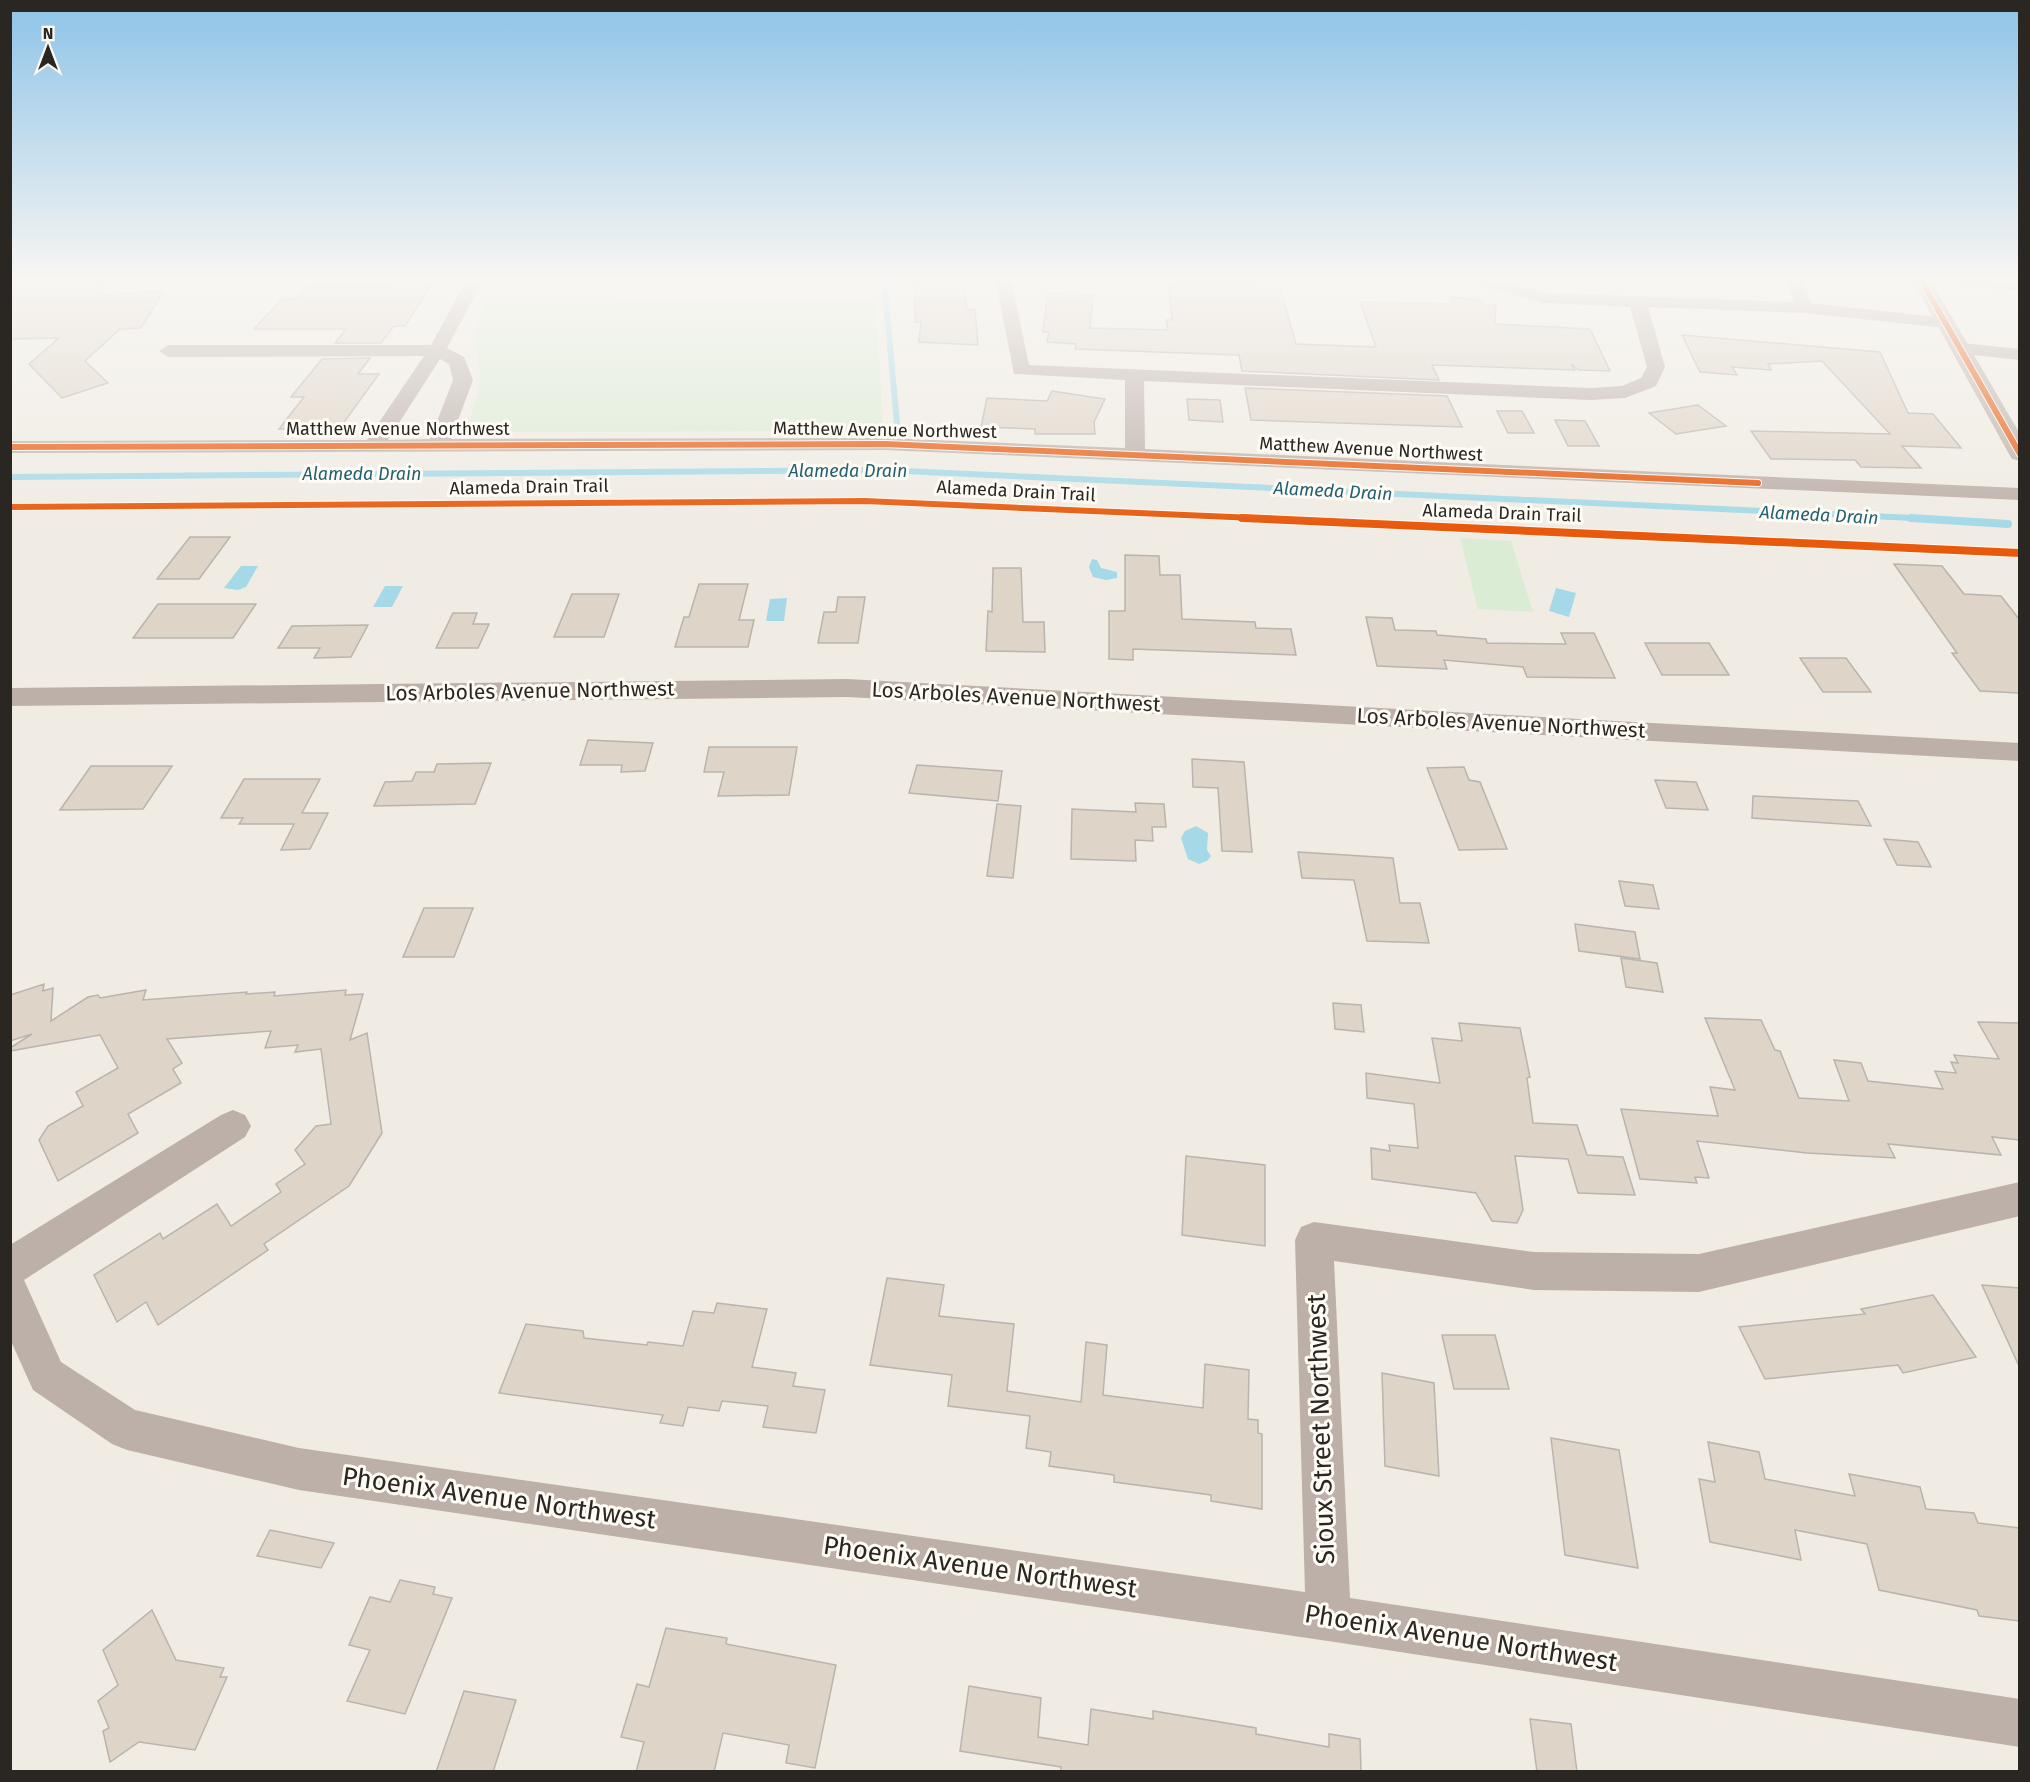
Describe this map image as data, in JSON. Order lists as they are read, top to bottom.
{
  "streets": {
    "street": [
      "Matthew Avenue Northwest",
      "Los Arboles Avenue Northwest",
      "Sioux Street Northwest",
      "Phoenix Avenue Northwest"
    ],
    "cycle path": ["Alameda Drain Trail"]
  },
  "crossings": [
    ["Sioux Street Northwest", "Phoenix Avenue Northwest"]
  ],
  "water": ["Alameda Drain"],
  "north": "top"
}
